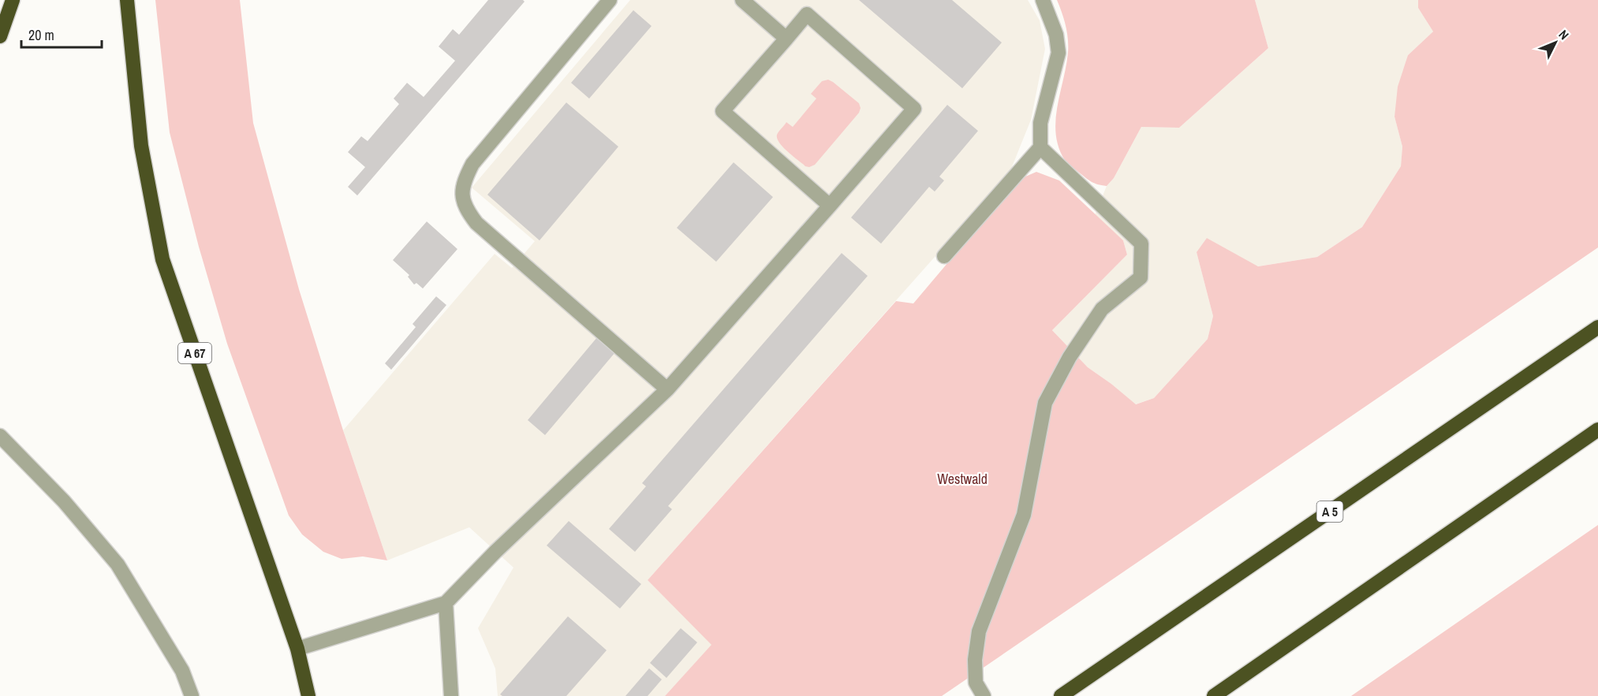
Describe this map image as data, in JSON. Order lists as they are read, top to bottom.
{
  "streets": {
    "highway": ["A 67", "A 5"]
  },
  "parks": ["Westwald"],
  "scale_bar": "20 m",
  "north": "top right"
}
